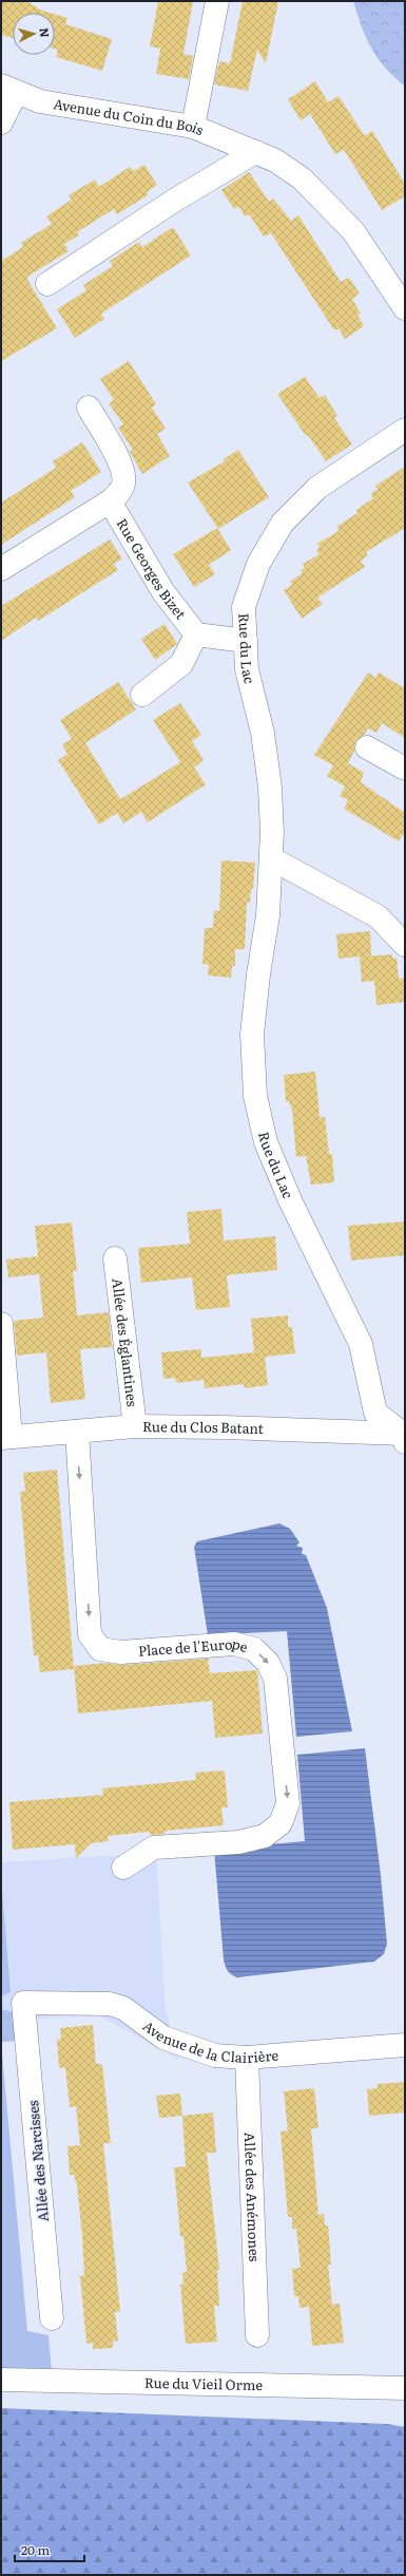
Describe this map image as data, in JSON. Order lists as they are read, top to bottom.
{
  "streets": {
    "street": [
      "Avenue du Coin du Bois",
      "Rue Georges Bizet",
      "Rue du Lac",
      "Allée des Églantines",
      "Rue du Clos Batant",
      "Place de l'Europe",
      "Avenue de la Clairière",
      "Allée des Narcisses",
      "Allée des Anémones",
      "Rue du Vieil Orme"
    ]
  },
  "crossings": [
    ["Rue du Lac", "Rue du Clos Batant"],
    ["Allée des Églantines", "Rue du Clos Batant"],
    ["Rue du Clos Batant", "Place de l'Europe"],
    ["Avenue de la Clairière", "Allée des Narcisses"],
    ["Avenue de la Clairière", "Allée des Anémones"]
  ],
  "scale_bar": "20 m",
  "north": "right"
}
